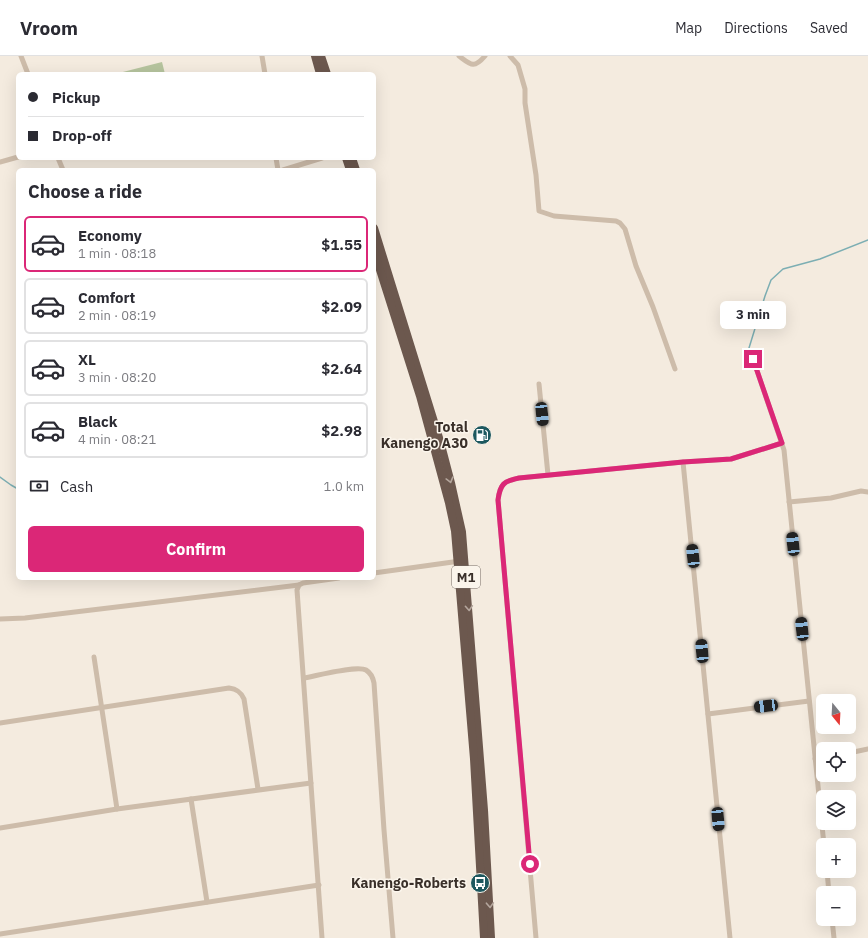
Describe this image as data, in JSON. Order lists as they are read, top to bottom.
{
  "streets": {
    "highway": ["M1"]
  },
  "places": {
    "fuel station": ["Total Kanengo A30"],
    "bus stop": ["Kanengo-Roberts"]
  },
  "north": "bottom",
  "page": {
    "header": "Vroom",
    "nav": ["Map", "Directions", "Saved"],
    "banner": ["Pickup", "Drop-off"],
    "heading": "Choose a ride",
    "list": [
      {
        "name": "Economy",
        "note": "1 min · 08:18",
        "value": "$1.55"
      },
      {
        "name": "Comfort",
        "note": "2 min · 08:19",
        "value": "$2.09"
      },
      {
        "name": "XL",
        "note": "3 min · 08:20",
        "value": "$2.64"
      },
      {
        "name": "Black",
        "note": "4 min · 08:21",
        "value": "$2.98"
      }
    ],
    "bubble": "3 min",
    "pay": ["Cash", "1.0 km"],
    "buttons": "Confirm",
    "map_buttons": ["+", "−"]
  }
}
